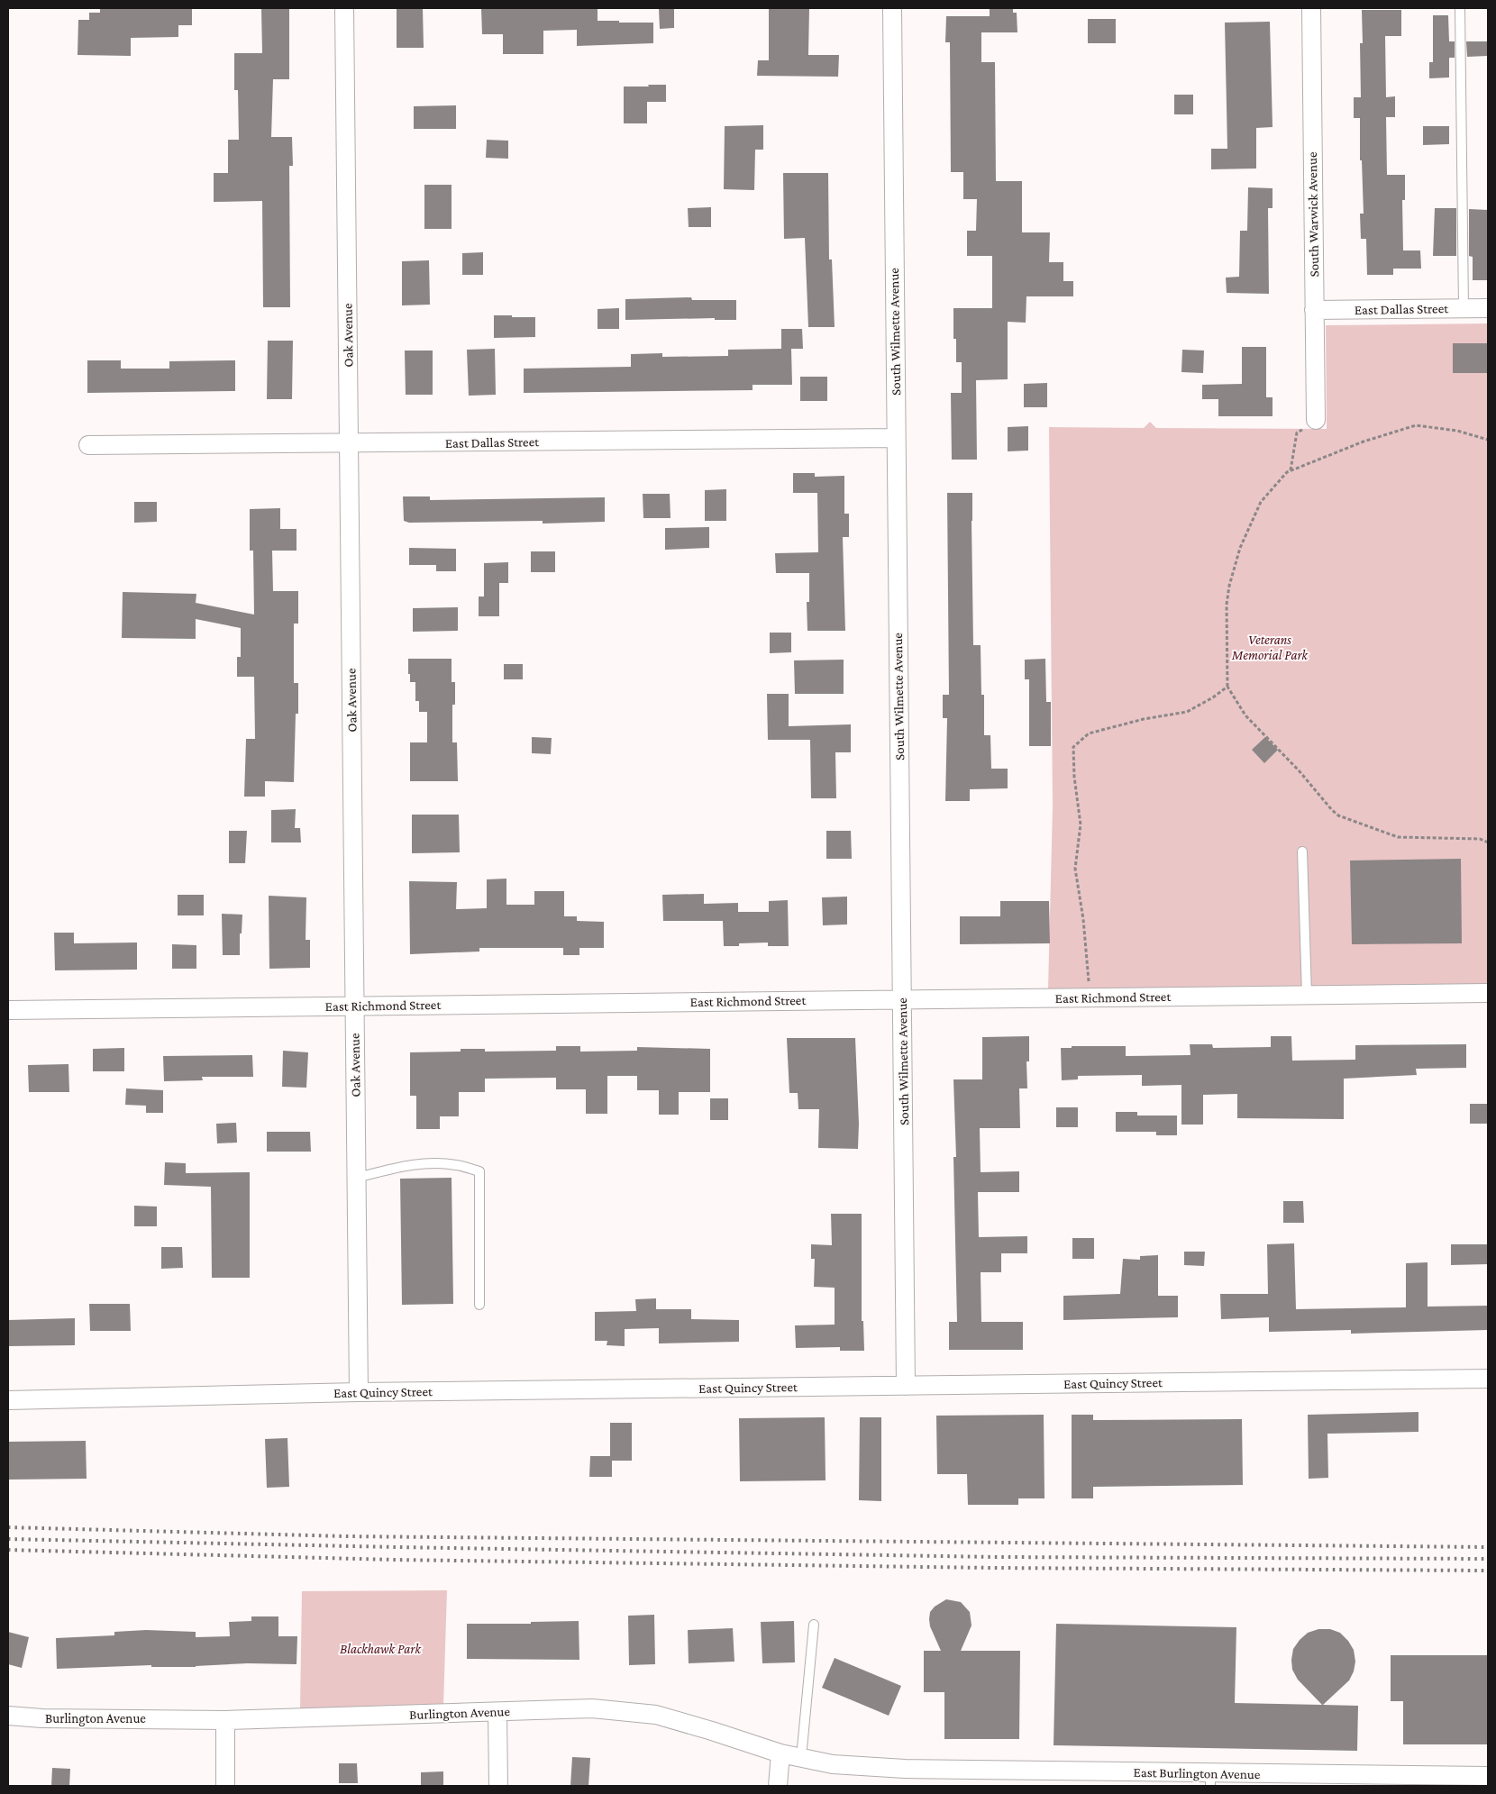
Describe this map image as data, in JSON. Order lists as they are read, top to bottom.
{
  "streets": {
    "street": [
      "South Warwick Avenue",
      "East Dallas Street",
      "South Wilmette Avenue",
      "Oak Avenue",
      "East Richmond Street",
      "East Quincy Street",
      "Burlington Avenue",
      "East Burlington Avenue"
    ]
  },
  "crossings": [
    ["South Warwick Avenue", "East Dallas Street"],
    ["East Dallas Street", "South Wilmette Avenue"],
    ["East Dallas Street", "Oak Avenue"],
    ["South Wilmette Avenue", "East Richmond Street"],
    ["South Wilmette Avenue", "East Quincy Street"],
    ["Oak Avenue", "East Richmond Street"],
    ["Oak Avenue", "East Quincy Street"],
    ["Burlington Avenue", "East Burlington Avenue"]
  ],
  "parks": ["Veterans Memorial Park", "Blackhawk Park"]
}
